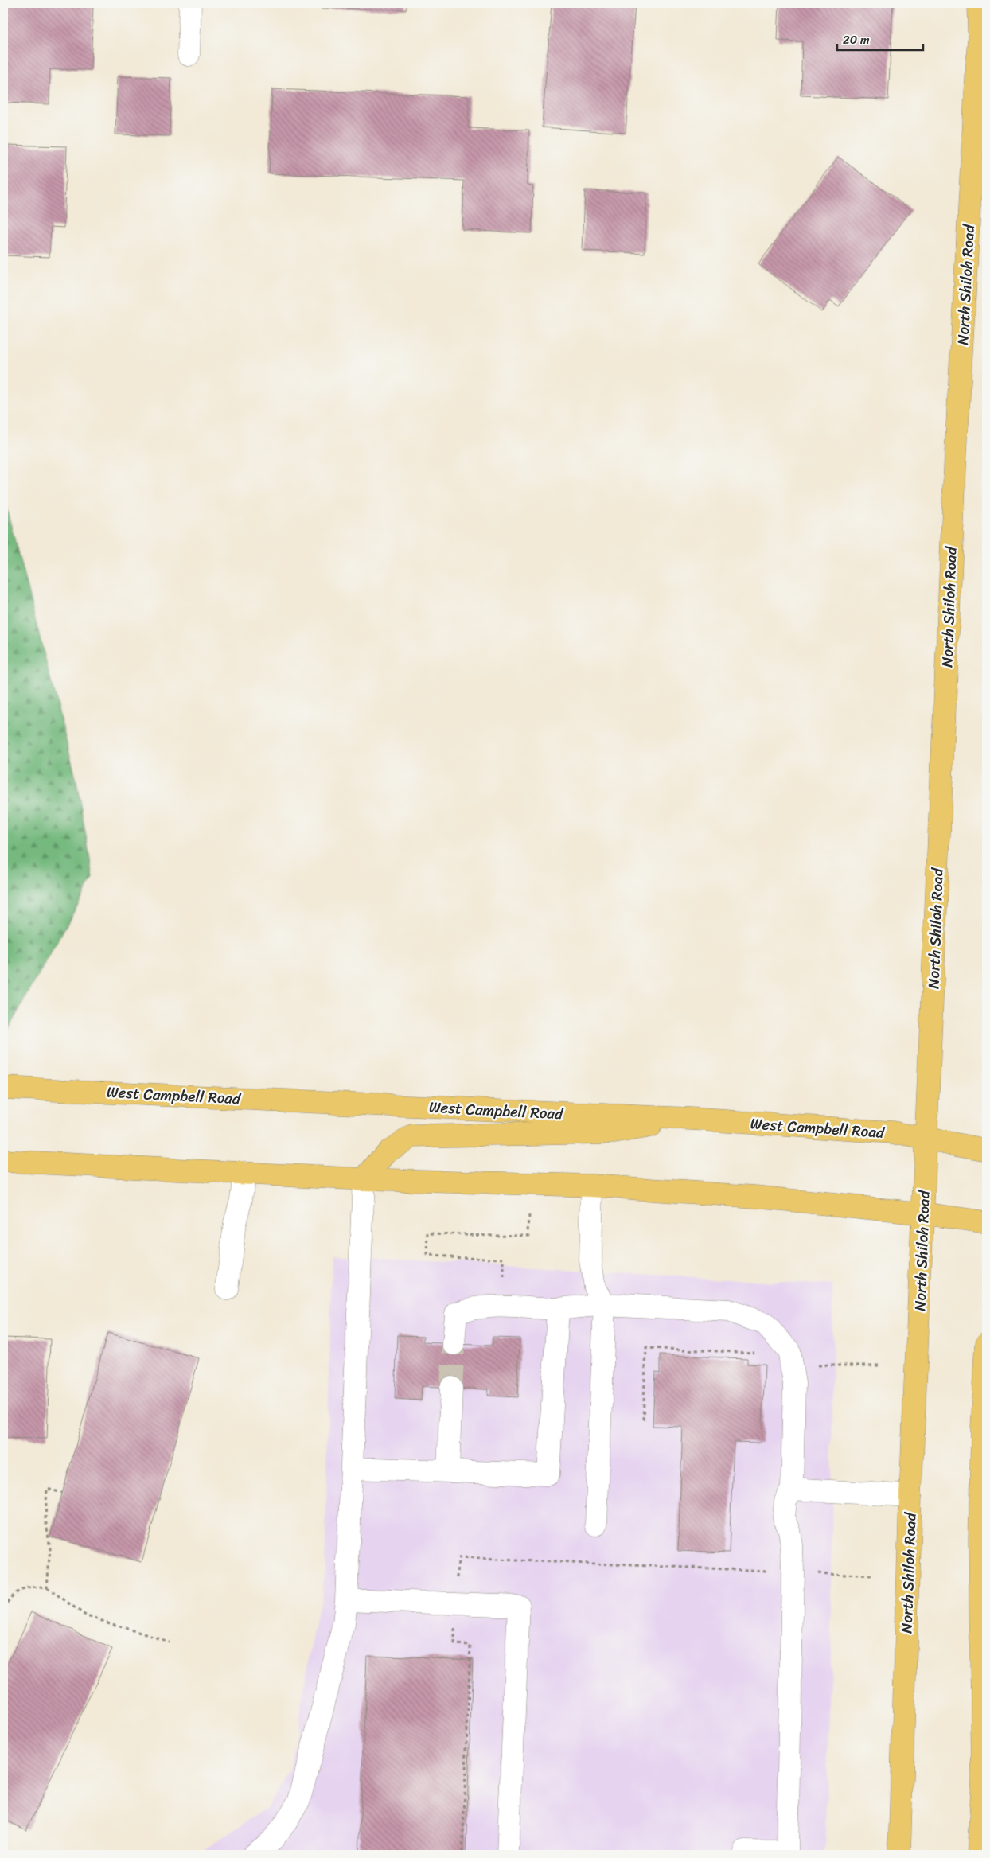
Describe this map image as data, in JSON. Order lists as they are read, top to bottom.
{
  "streets": {
    "main road": ["North Shiloh Road", "West Campbell Road"]
  },
  "crossings": [
    ["North Shiloh Road", "West Campbell Road"]
  ],
  "scale_bar": "20 m"
}
